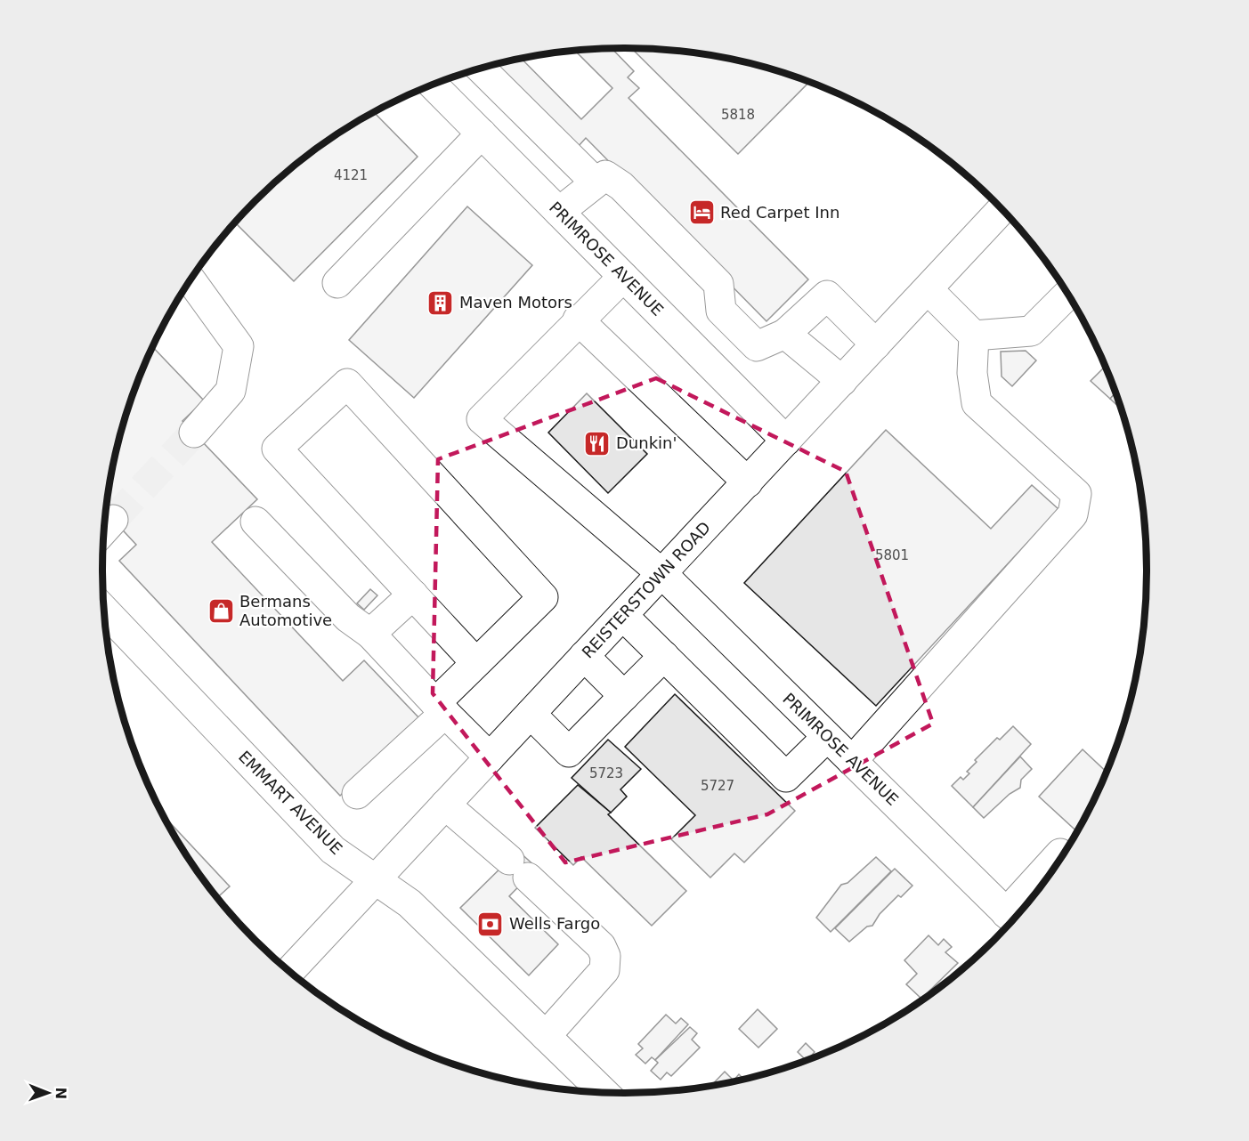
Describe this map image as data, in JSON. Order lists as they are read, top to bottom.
{
  "streets": {
    "street": ["PRIMROSE AVENUE", "REISTERSTOWN ROAD", "EMMART AVENUE"]
  },
  "crossings": [
    ["PRIMROSE AVENUE", "REISTERSTOWN ROAD"],
    ["REISTERSTOWN ROAD", "EMMART AVENUE"]
  ],
  "places": {
    "hotel": ["Red Carpet Inn"],
    "building": ["Maven Motors"],
    "restaurant": ["Dunkin'"],
    "shop": ["Bermans Automotive"],
    "bank": ["Wells Fargo"]
  },
  "house_numbers": [
    "5818",
    "4121",
    "5801",
    "5723",
    "5727"
  ],
  "north": "right"
}
